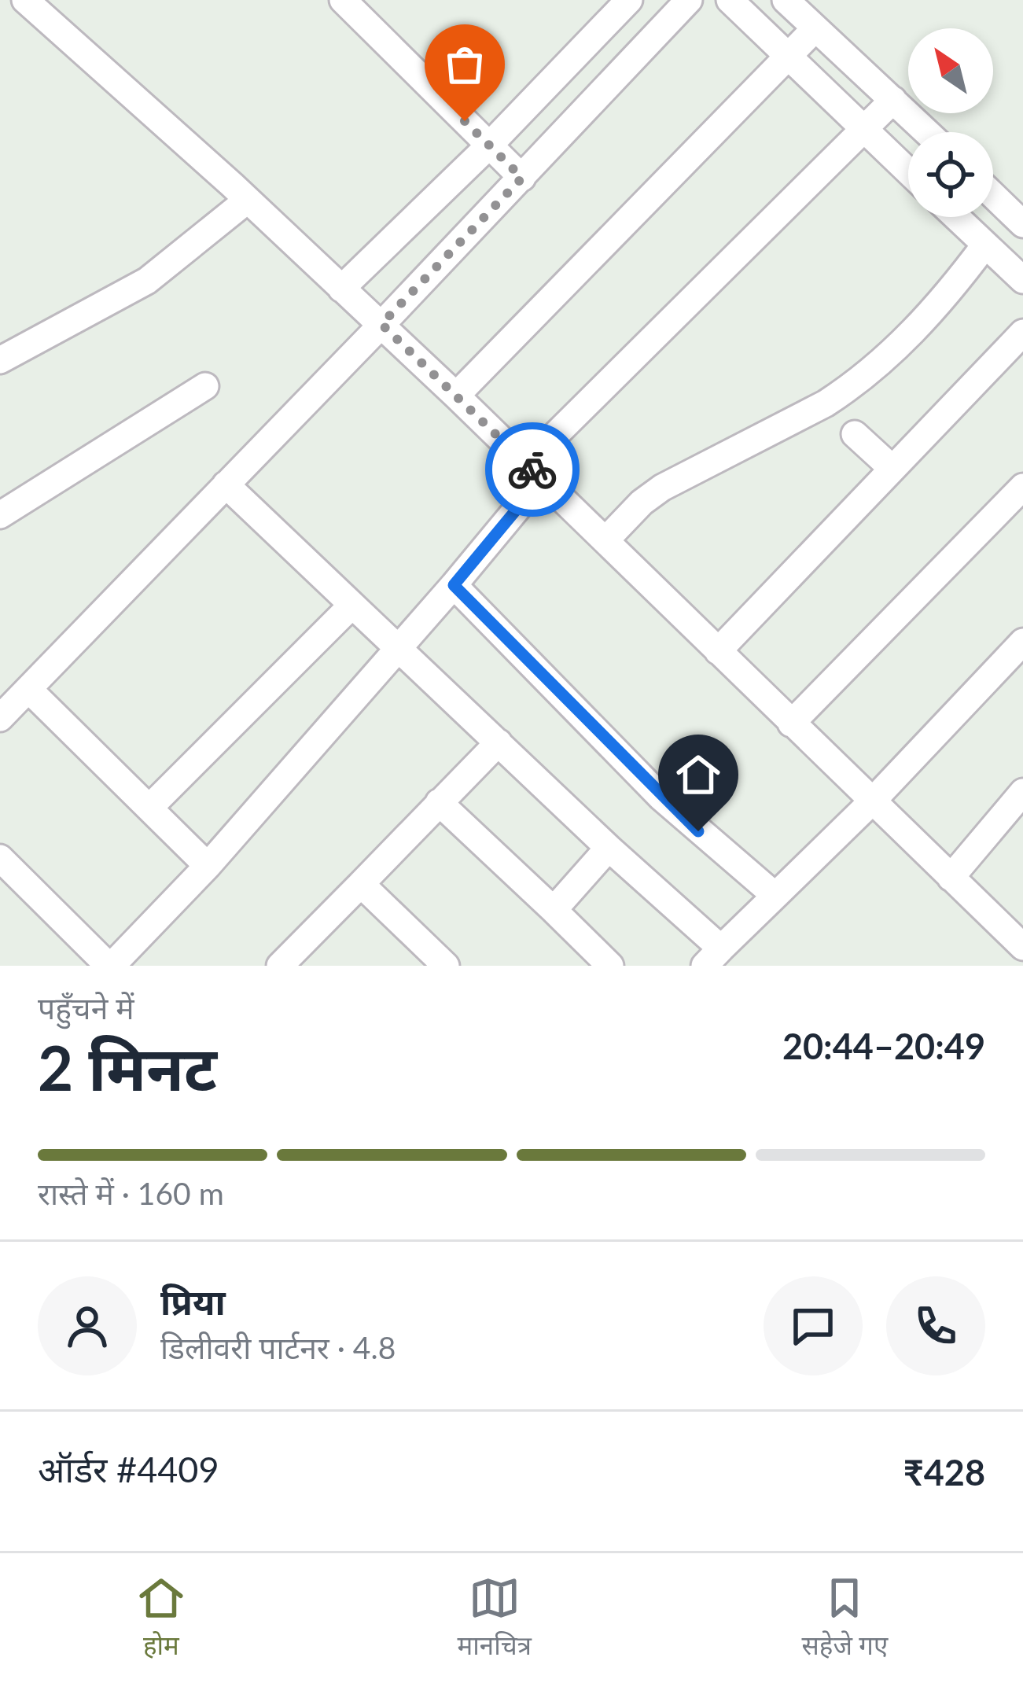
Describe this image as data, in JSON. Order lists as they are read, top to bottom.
{
  "north": "top left",
  "page": {
    "heading": ["2 मिनट", "पहुँचने में", "20:44–20:49"],
    "panel": [
      "प्रिया",
      "डिलीवरी पार्टनर · 4.8",
      "ऑर्डर #4409",
      "₹428"
    ],
    "bar": "रास्ते में · 160 m",
    "tabs": ["होम", "मानचित्र", "सहेजे गए"]
  }
}
